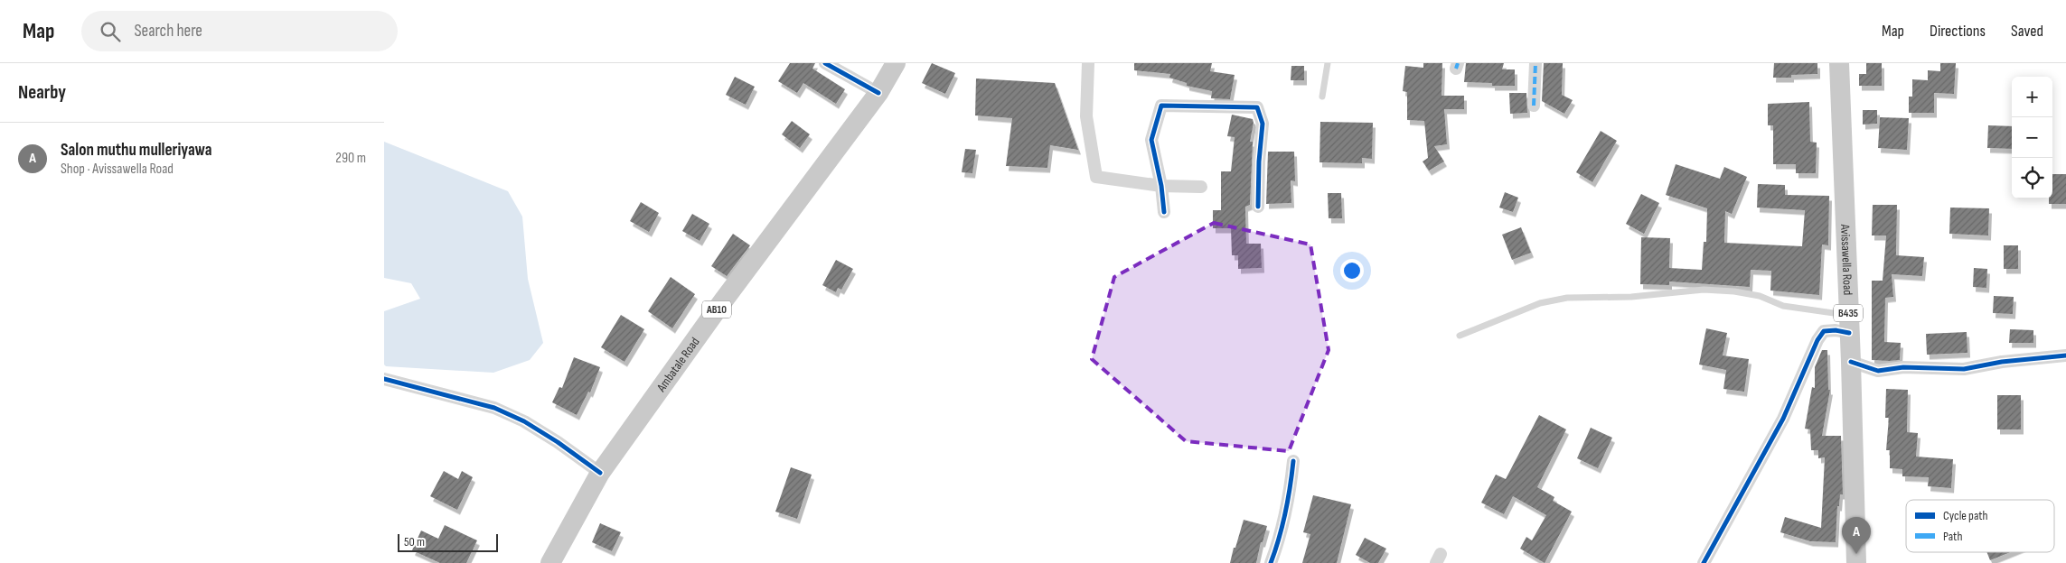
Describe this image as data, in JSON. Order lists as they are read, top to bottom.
{
  "streets": {
    "main road": [
      "Avissawella Road",
      "AB10",
      "B435",
      "Ambatale Road"
    ]
  },
  "legend": ["Cycle path", "Path"],
  "scale_bar": "50 m",
  "page": {
    "header": "Map",
    "search": "Search here",
    "nav": ["Map", "Directions", "Saved"],
    "heading": "Nearby",
    "map_buttons": ["+", "−"],
    "list": [
      {
        "mark": "A",
        "name": "Salon muthu mulleriyawa",
        "note": "Shop · Avissawella Road",
        "value": "290 m"
      }
    ],
    "pins": "A",
    "scale": "50 m"
  }
}
